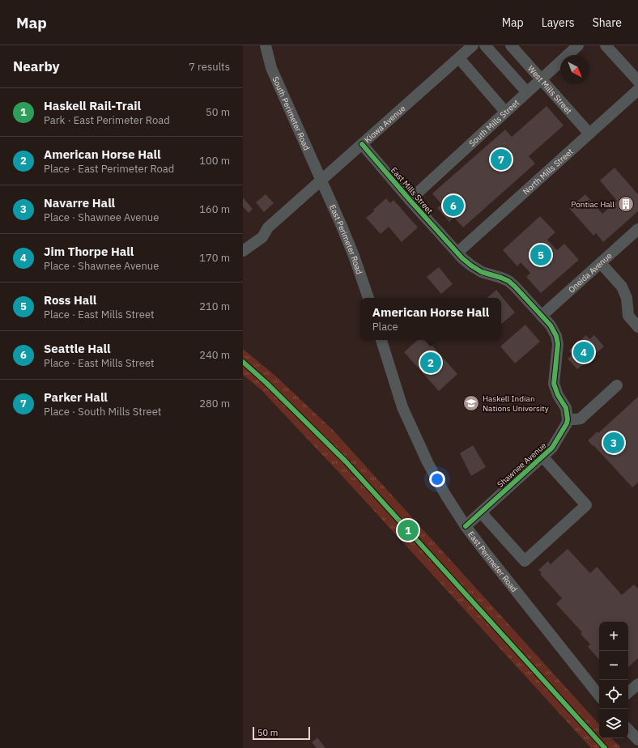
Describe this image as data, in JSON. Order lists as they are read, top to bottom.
{
  "streets": {
    "street": [
      "West Mills Street",
      "South Perimeter Road",
      "South Mills Street",
      "Kiowa Avenue",
      "North Mills Street",
      "East Mills Street",
      "East Perimeter Road",
      "Oneida Avenue",
      "Shawnee Avenue"
    ]
  },
  "crossings": [
    ["West Mills Street", "South Mills Street"],
    ["West Mills Street", "North Mills Street"],
    ["South Perimeter Road", "Kiowa Avenue"],
    ["South Perimeter Road", "East Perimeter Road"],
    ["South Mills Street", "East Mills Street"],
    ["Kiowa Avenue", "East Mills Street"],
    ["Kiowa Avenue", "East Perimeter Road"],
    ["North Mills Street", "East Mills Street"],
    ["East Mills Street", "Oneida Avenue"],
    ["East Perimeter Road", "Shawnee Avenue"]
  ],
  "places": {
    "building": ["Pontiac Hall"],
    "school or university": ["Haskell Indian Nations University"]
  },
  "scale_bar": "50 m",
  "north": "bottom right",
  "page": {
    "header": "Map",
    "nav": ["Map", "Layers", "Share"],
    "heading": ["Nearby", "7 results"],
    "list": [
      {
        "mark": "1",
        "name": "Haskell Rail-Trail",
        "note": "Park · East Perimeter Road",
        "value": "50 m"
      },
      {
        "mark": "2",
        "name": "American Horse Hall",
        "note": "Place · East Perimeter Road",
        "value": "100 m"
      },
      {
        "mark": "3",
        "name": "Navarre Hall",
        "note": "Place · Shawnee Avenue",
        "value": "160 m"
      },
      {
        "mark": "4",
        "name": "Jim Thorpe Hall",
        "note": "Place · Shawnee Avenue",
        "value": "170 m"
      },
      {
        "mark": "5",
        "name": "Ross Hall",
        "note": "Place · East Mills Street",
        "value": "210 m"
      },
      {
        "mark": "6",
        "name": "Seattle Hall",
        "note": "Place · East Mills Street",
        "value": "240 m"
      },
      {
        "mark": "7",
        "name": "Parker Hall",
        "note": "Place · South Mills Street",
        "value": "280 m"
      }
    ],
    "pins": [
      "7",
      "6",
      "5",
      "4",
      "2",
      "3",
      "1"
    ],
    "popup": ["American Horse Hall", "Place"],
    "map_buttons": ["+", "−"],
    "scale": "50 m"
  }
}
